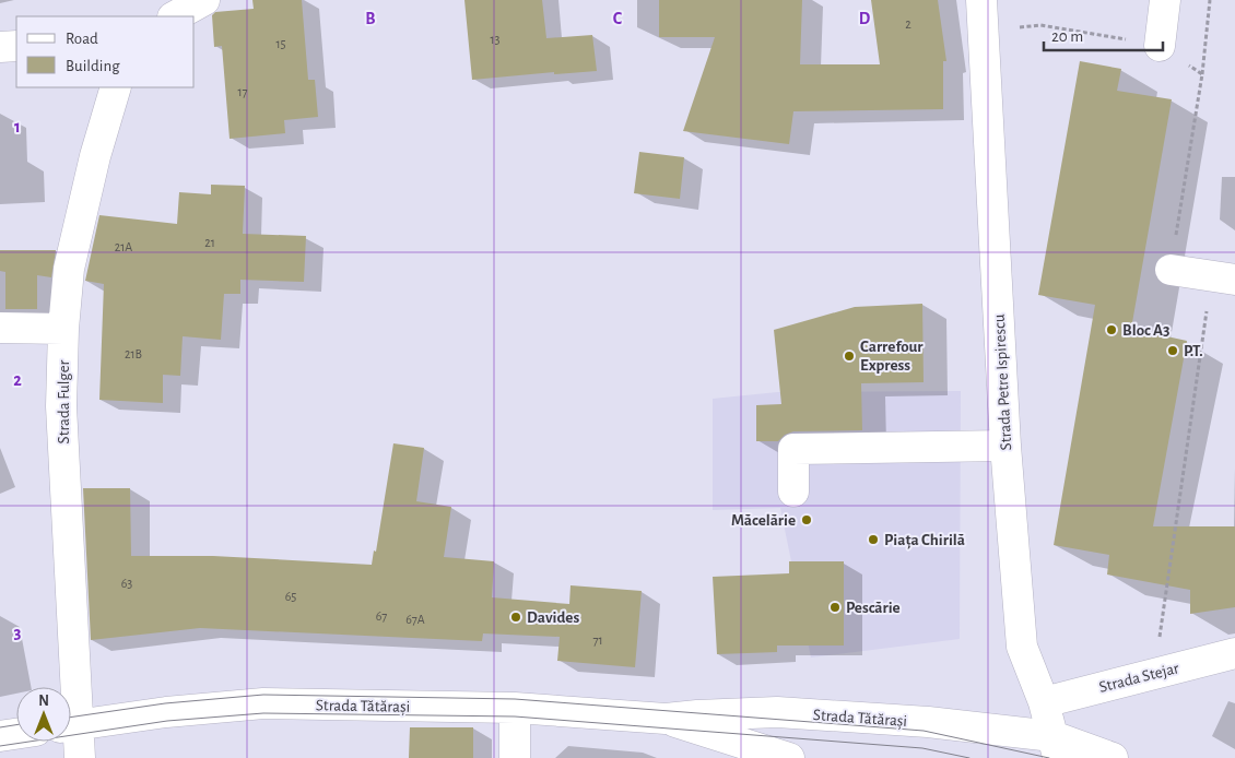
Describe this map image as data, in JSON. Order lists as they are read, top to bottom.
{
  "streets": {
    "street": [
      "Strada Petre Ispirescu",
      "Strada Fulger",
      "Strada Stejar",
      "Strada Tătărași"
    ]
  },
  "crossings": [
    ["Strada Petre Ispirescu", "Strada Stejar"],
    ["Strada Petre Ispirescu", "Strada Tătărași"]
  ],
  "places": [
    "Bloc A3",
    "P.T.",
    "Carrefour Express",
    "Măcelărie",
    "Piața Chirilă",
    "Pescărie",
    "Davides"
  ],
  "house_numbers": [
    "2",
    "13",
    "15",
    "17",
    "21",
    "21A",
    "21B",
    "63",
    "65",
    "67",
    "67A",
    "71"
  ],
  "legend": ["Road", "Building"],
  "scale_bar": "20 m",
  "north": "top",
  "grid": {
    "columns": ["B", "C", "D"],
    "rows": ["1", "2", "3"]
  }
}
